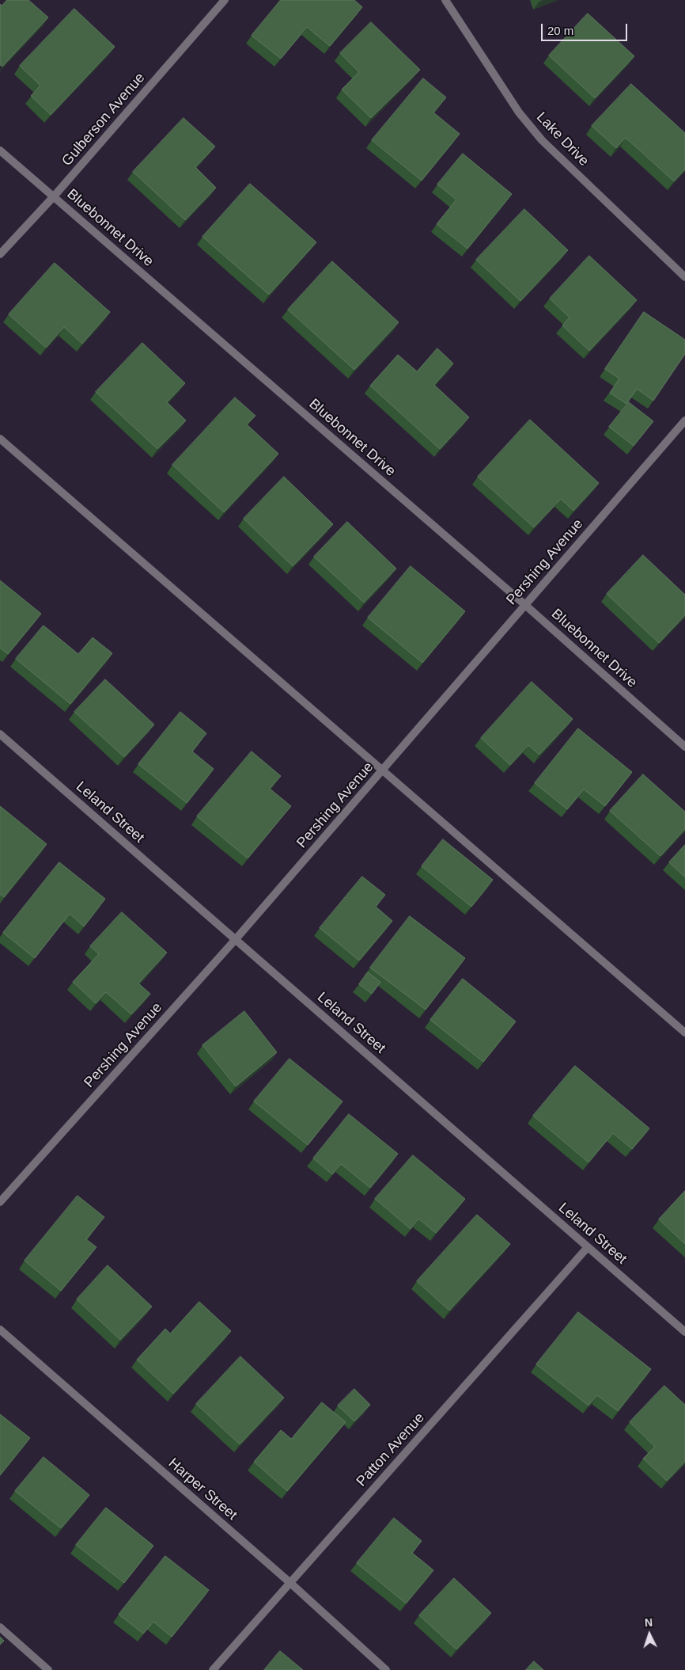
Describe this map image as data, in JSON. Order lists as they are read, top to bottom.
{
  "streets": {
    "street": [
      "Gulberson Avenue",
      "Lake Drive",
      "Bluebonnet Drive",
      "Pershing Avenue",
      "Leland Street",
      "Patton Avenue",
      "Harper Street"
    ]
  },
  "crossings": [
    ["Gulberson Avenue", "Bluebonnet Drive"],
    ["Bluebonnet Drive", "Pershing Avenue"],
    ["Pershing Avenue", "Leland Street"],
    ["Leland Street", "Patton Avenue"],
    ["Patton Avenue", "Harper Street"]
  ],
  "scale_bar": "20 m",
  "north": "top"
}
